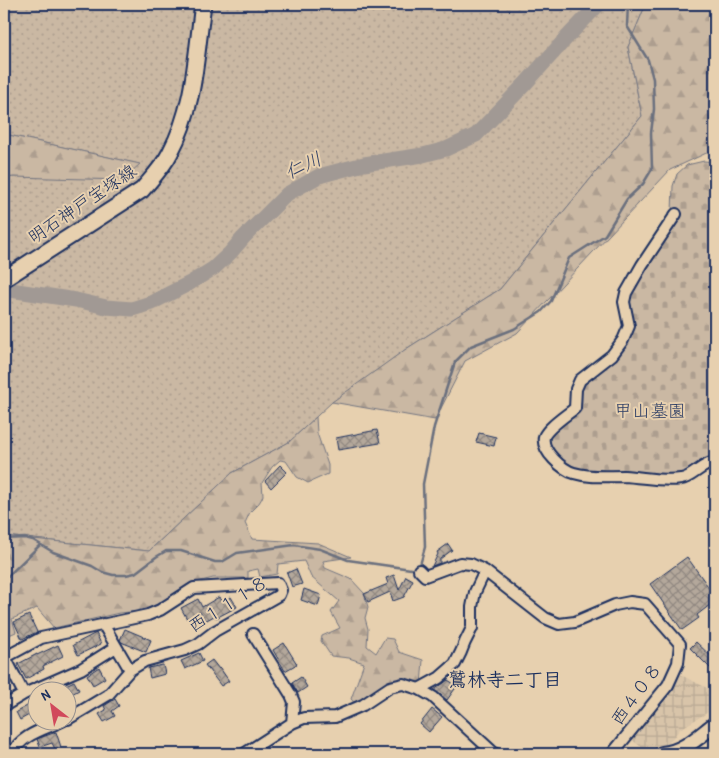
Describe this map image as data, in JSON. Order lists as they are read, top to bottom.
{
  "streets": {
    "main road": ["明石神戸宝塚線"],
    "street": ["西１１１８", "西４０８"]
  },
  "districts": ["鷲林寺二丁目"],
  "water": ["仁川"],
  "parks": ["甲山墓園"],
  "north": "top left"
}
